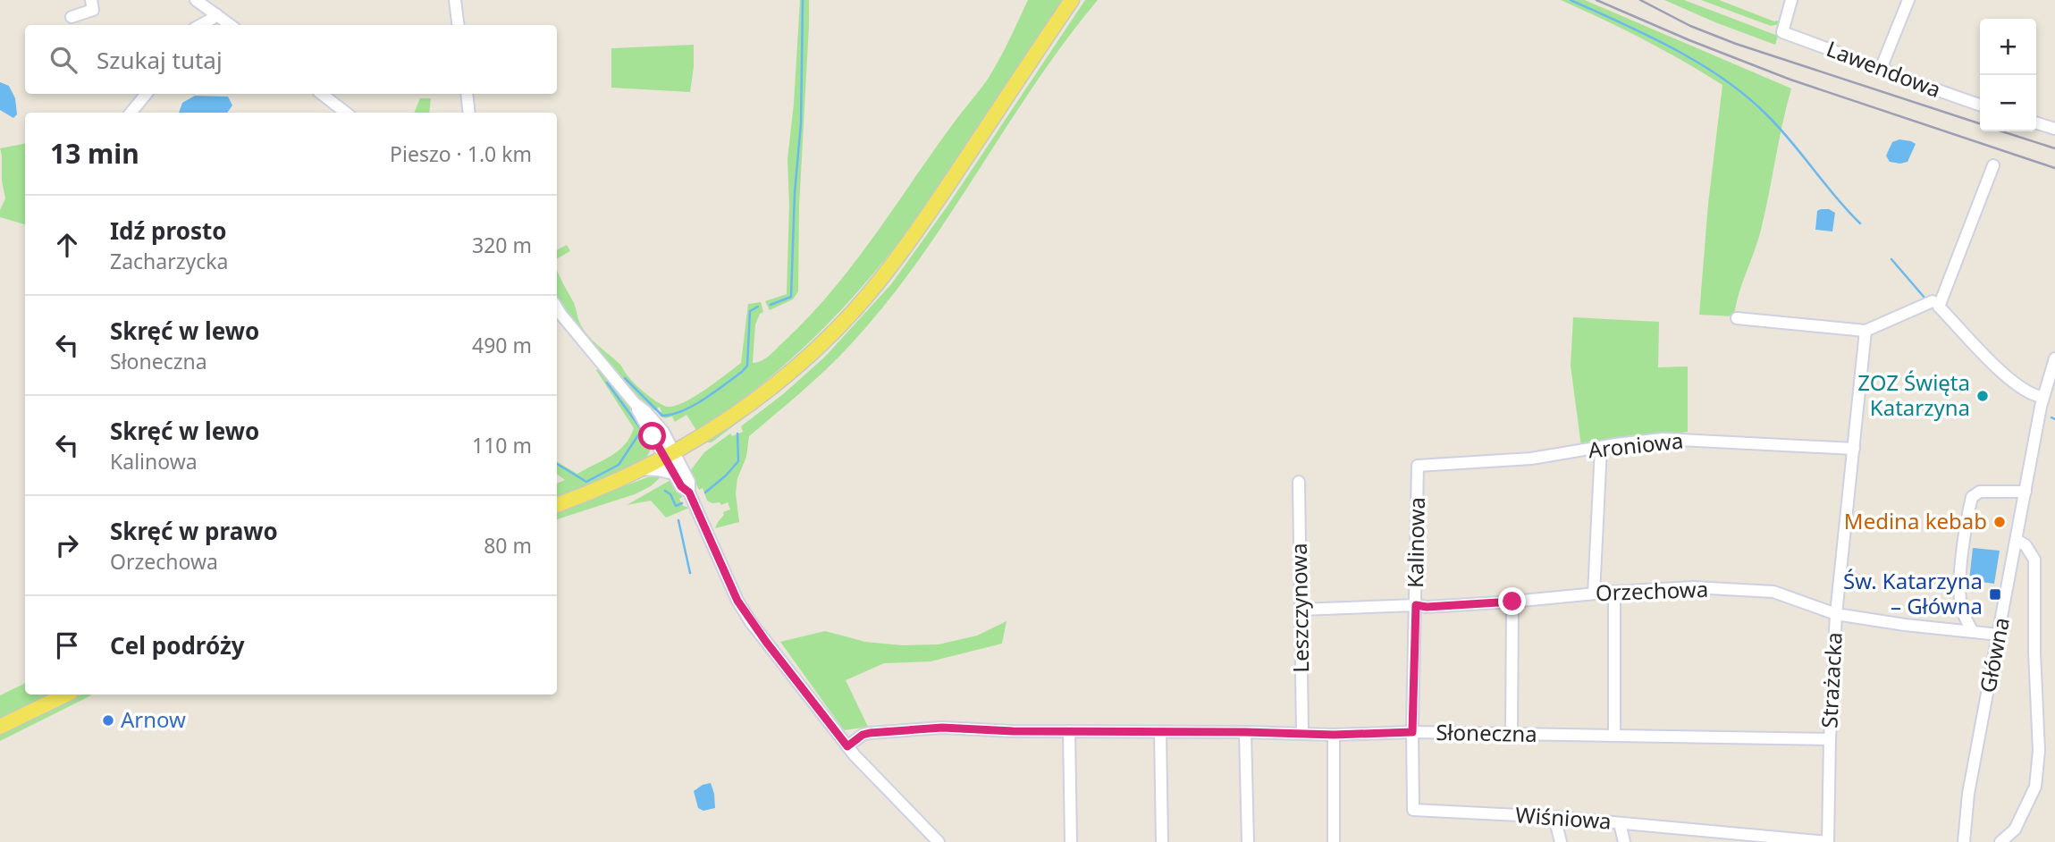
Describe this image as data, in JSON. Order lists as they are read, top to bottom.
{
  "streets": {
    "street": [
      "Lawendowa",
      "Aroniowa",
      "Kalinowa",
      "Orzechowa",
      "Leszczynowa",
      "Główna",
      "Strażacka",
      "Słoneczna",
      "Wiśniowa"
    ]
  },
  "crossings": [
    ["Aroniowa", "Kalinowa"],
    ["Aroniowa", "Strażacka"],
    ["Kalinowa", "Orzechowa"],
    ["Kalinowa", "Słoneczna"],
    ["Kalinowa", "Wiśniowa"],
    ["Orzechowa", "Leszczynowa"],
    ["Orzechowa", "Główna"],
    ["Orzechowa", "Strażacka"],
    ["Leszczynowa", "Słoneczna"],
    ["Strażacka", "Słoneczna"],
    ["Strażacka", "Wiśniowa"],
    ["Słoneczna", "Wiśniowa"]
  ],
  "places": {
    "other": ["ZOZ Święta Katarzyna", "Medina kebab", "Arnow"],
    "transit": ["Św. Katarzyna – Główna"]
  },
  "page": {
    "map_buttons": ["+", "−"],
    "search": "Szukaj tutaj",
    "heading": ["13 min", "Pieszo · 1.0 km"],
    "list": [
      ["Idź prosto", "Zacharzycka", "320 m"],
      ["Skręć w lewo", "Słoneczna", "490 m"],
      ["Skręć w lewo", "Kalinowa", "110 m"],
      ["Skręć w prawo", "Orzechowa", "80 m"],
      "Cel podróży"
    ]
  }
}
